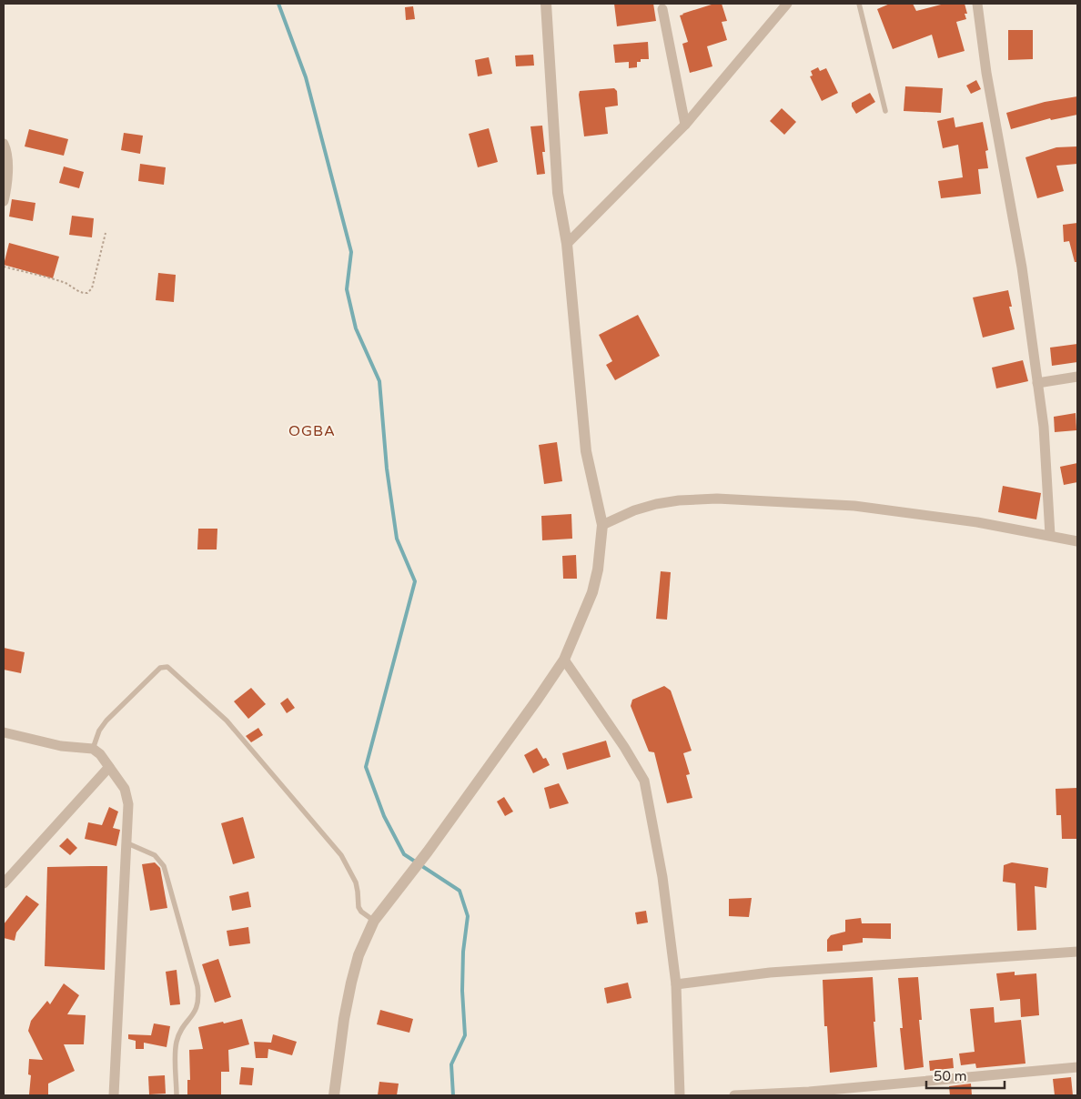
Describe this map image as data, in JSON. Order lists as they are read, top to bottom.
{
  "districts": ["OGBA"],
  "scale_bar": "50 m"
}
